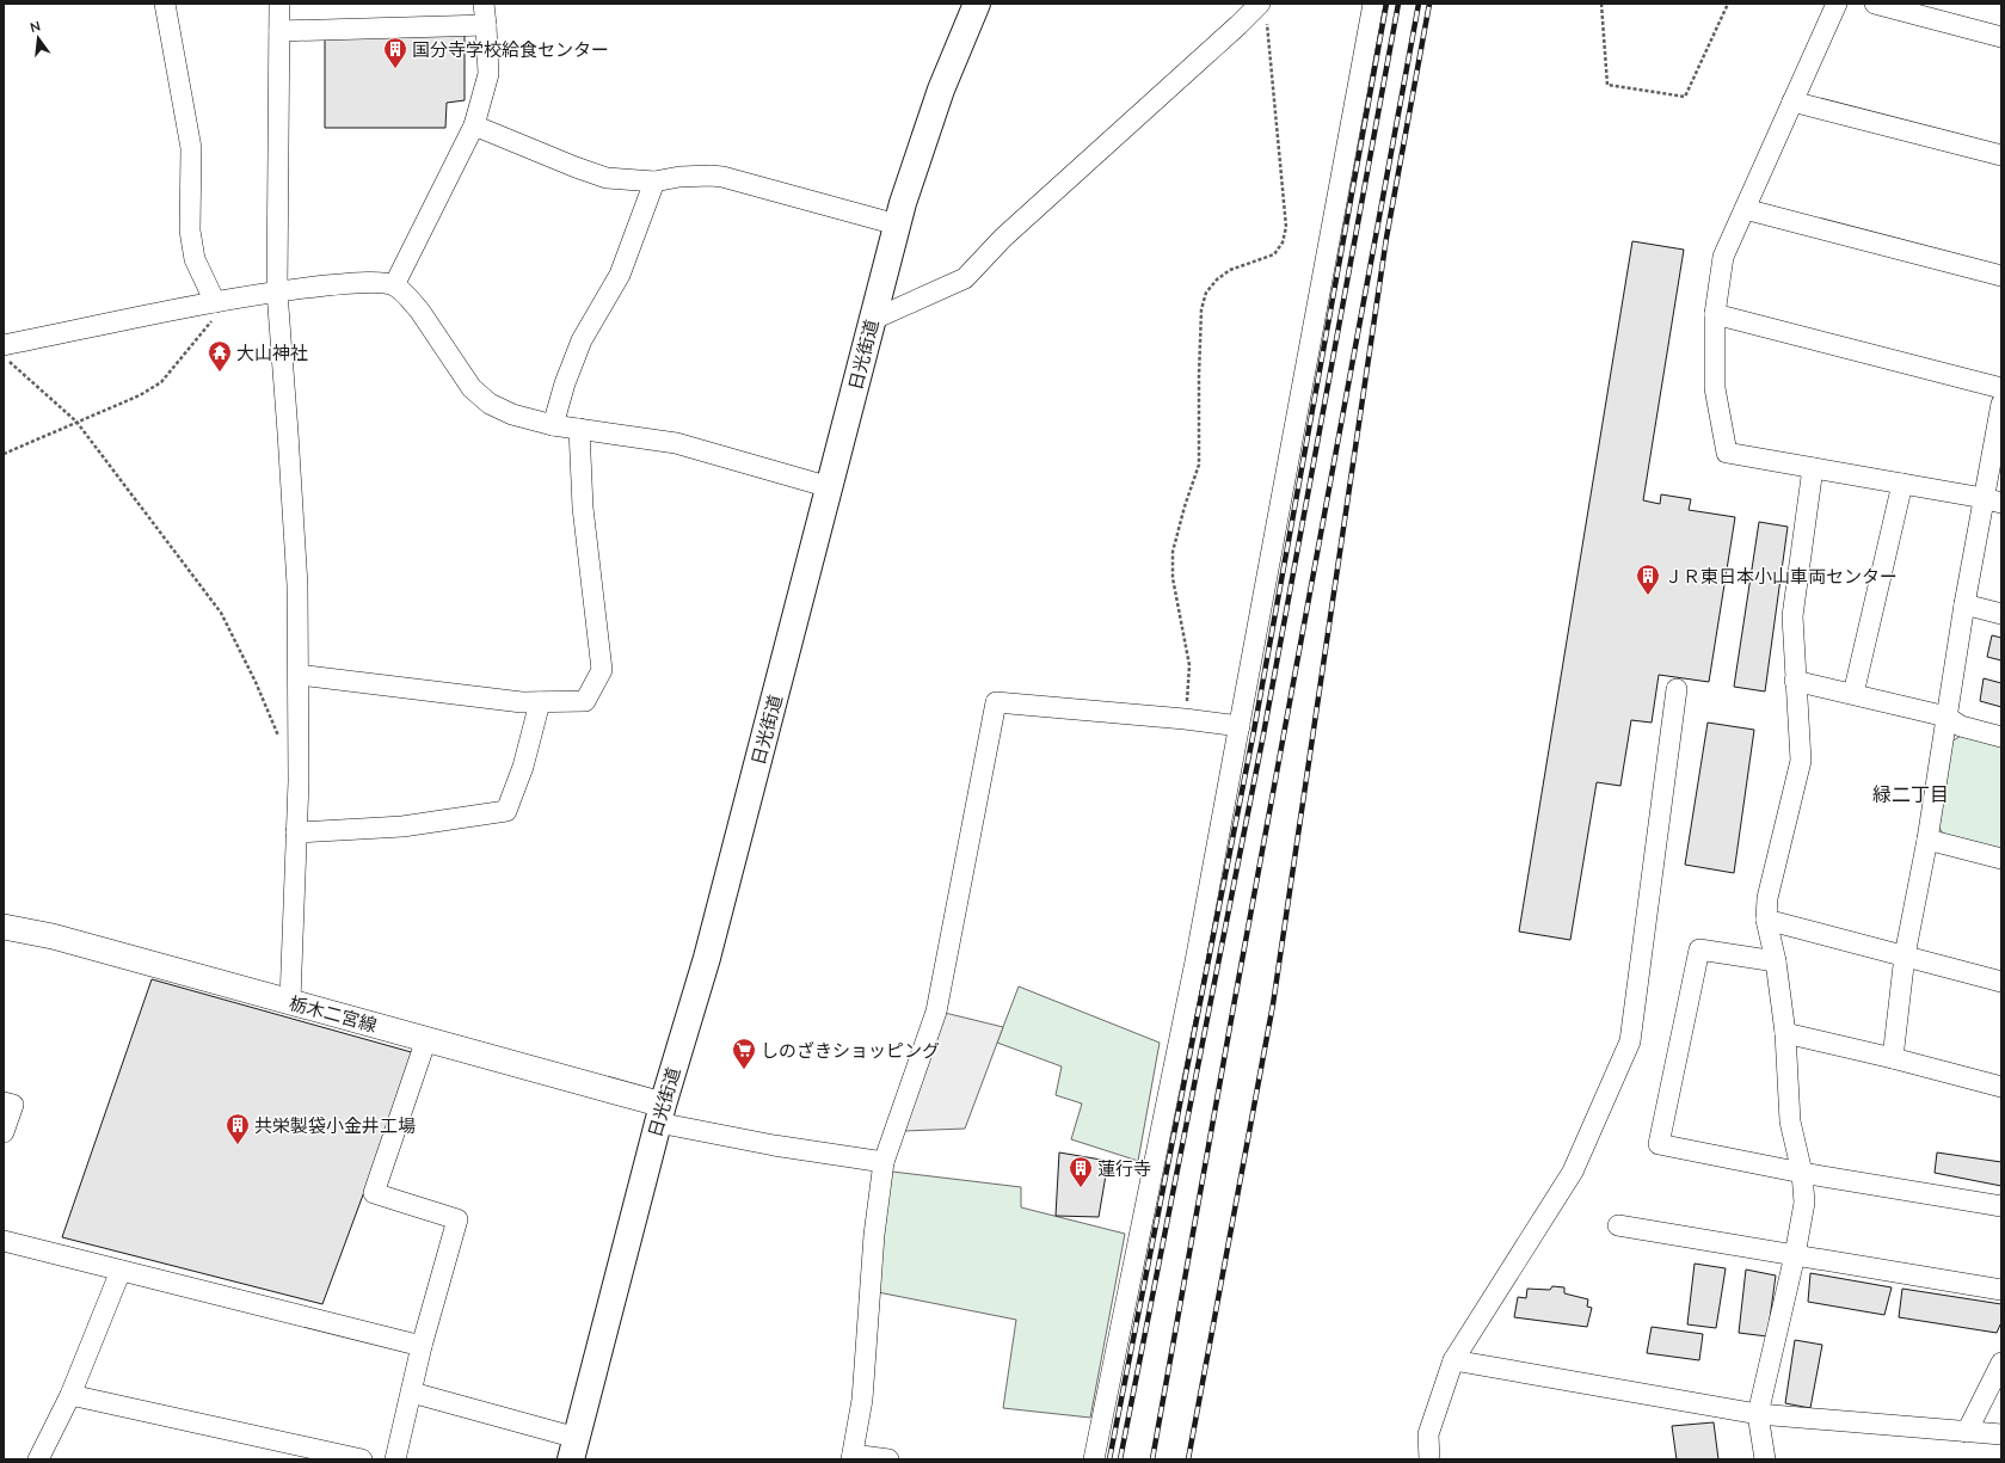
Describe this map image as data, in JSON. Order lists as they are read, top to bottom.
{
  "streets": {
    "highway": ["日光街道"],
    "main road": ["栃木二宮線"]
  },
  "crossings": [
    ["日光街道", "栃木二宮線"]
  ],
  "districts": ["緑二丁目"],
  "places": {
    "building": [
      "国分寺学校給食センター",
      "ＪＲ東日本小山車両センター",
      "共栄製袋小金井工場",
      "蓮行寺"
    ],
    "temple": ["大山神社"],
    "supermarket": ["しのざきショッピング"]
  },
  "north": "top"
}
